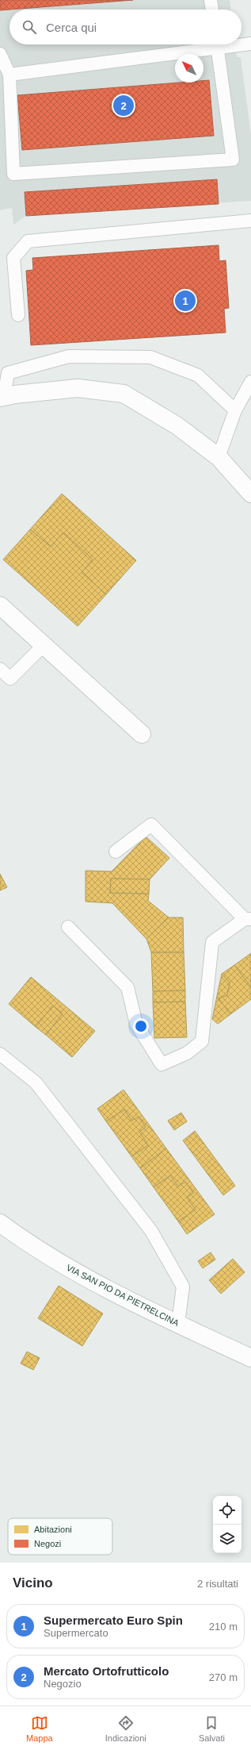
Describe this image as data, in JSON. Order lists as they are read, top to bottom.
{
  "streets": {
    "street": ["VIA SAN PIO DA PIETRELCINA"]
  },
  "legend": ["Abitazioni", "Negozi"],
  "north": "top left",
  "page": {
    "search": "Cerca qui",
    "pins": ["2", "1"],
    "heading": ["Vicino", "2 risultati"],
    "list": [
      {
        "mark": "1",
        "name": "Supermercato Euro Spin",
        "note": "Supermercato",
        "value": "210 m"
      },
      {
        "mark": "2",
        "name": "Mercato Ortofrutticolo",
        "note": "Negozio",
        "value": "270 m"
      }
    ],
    "nav": ["Mappa", "Indicazioni", "Salvati"]
  }
}
